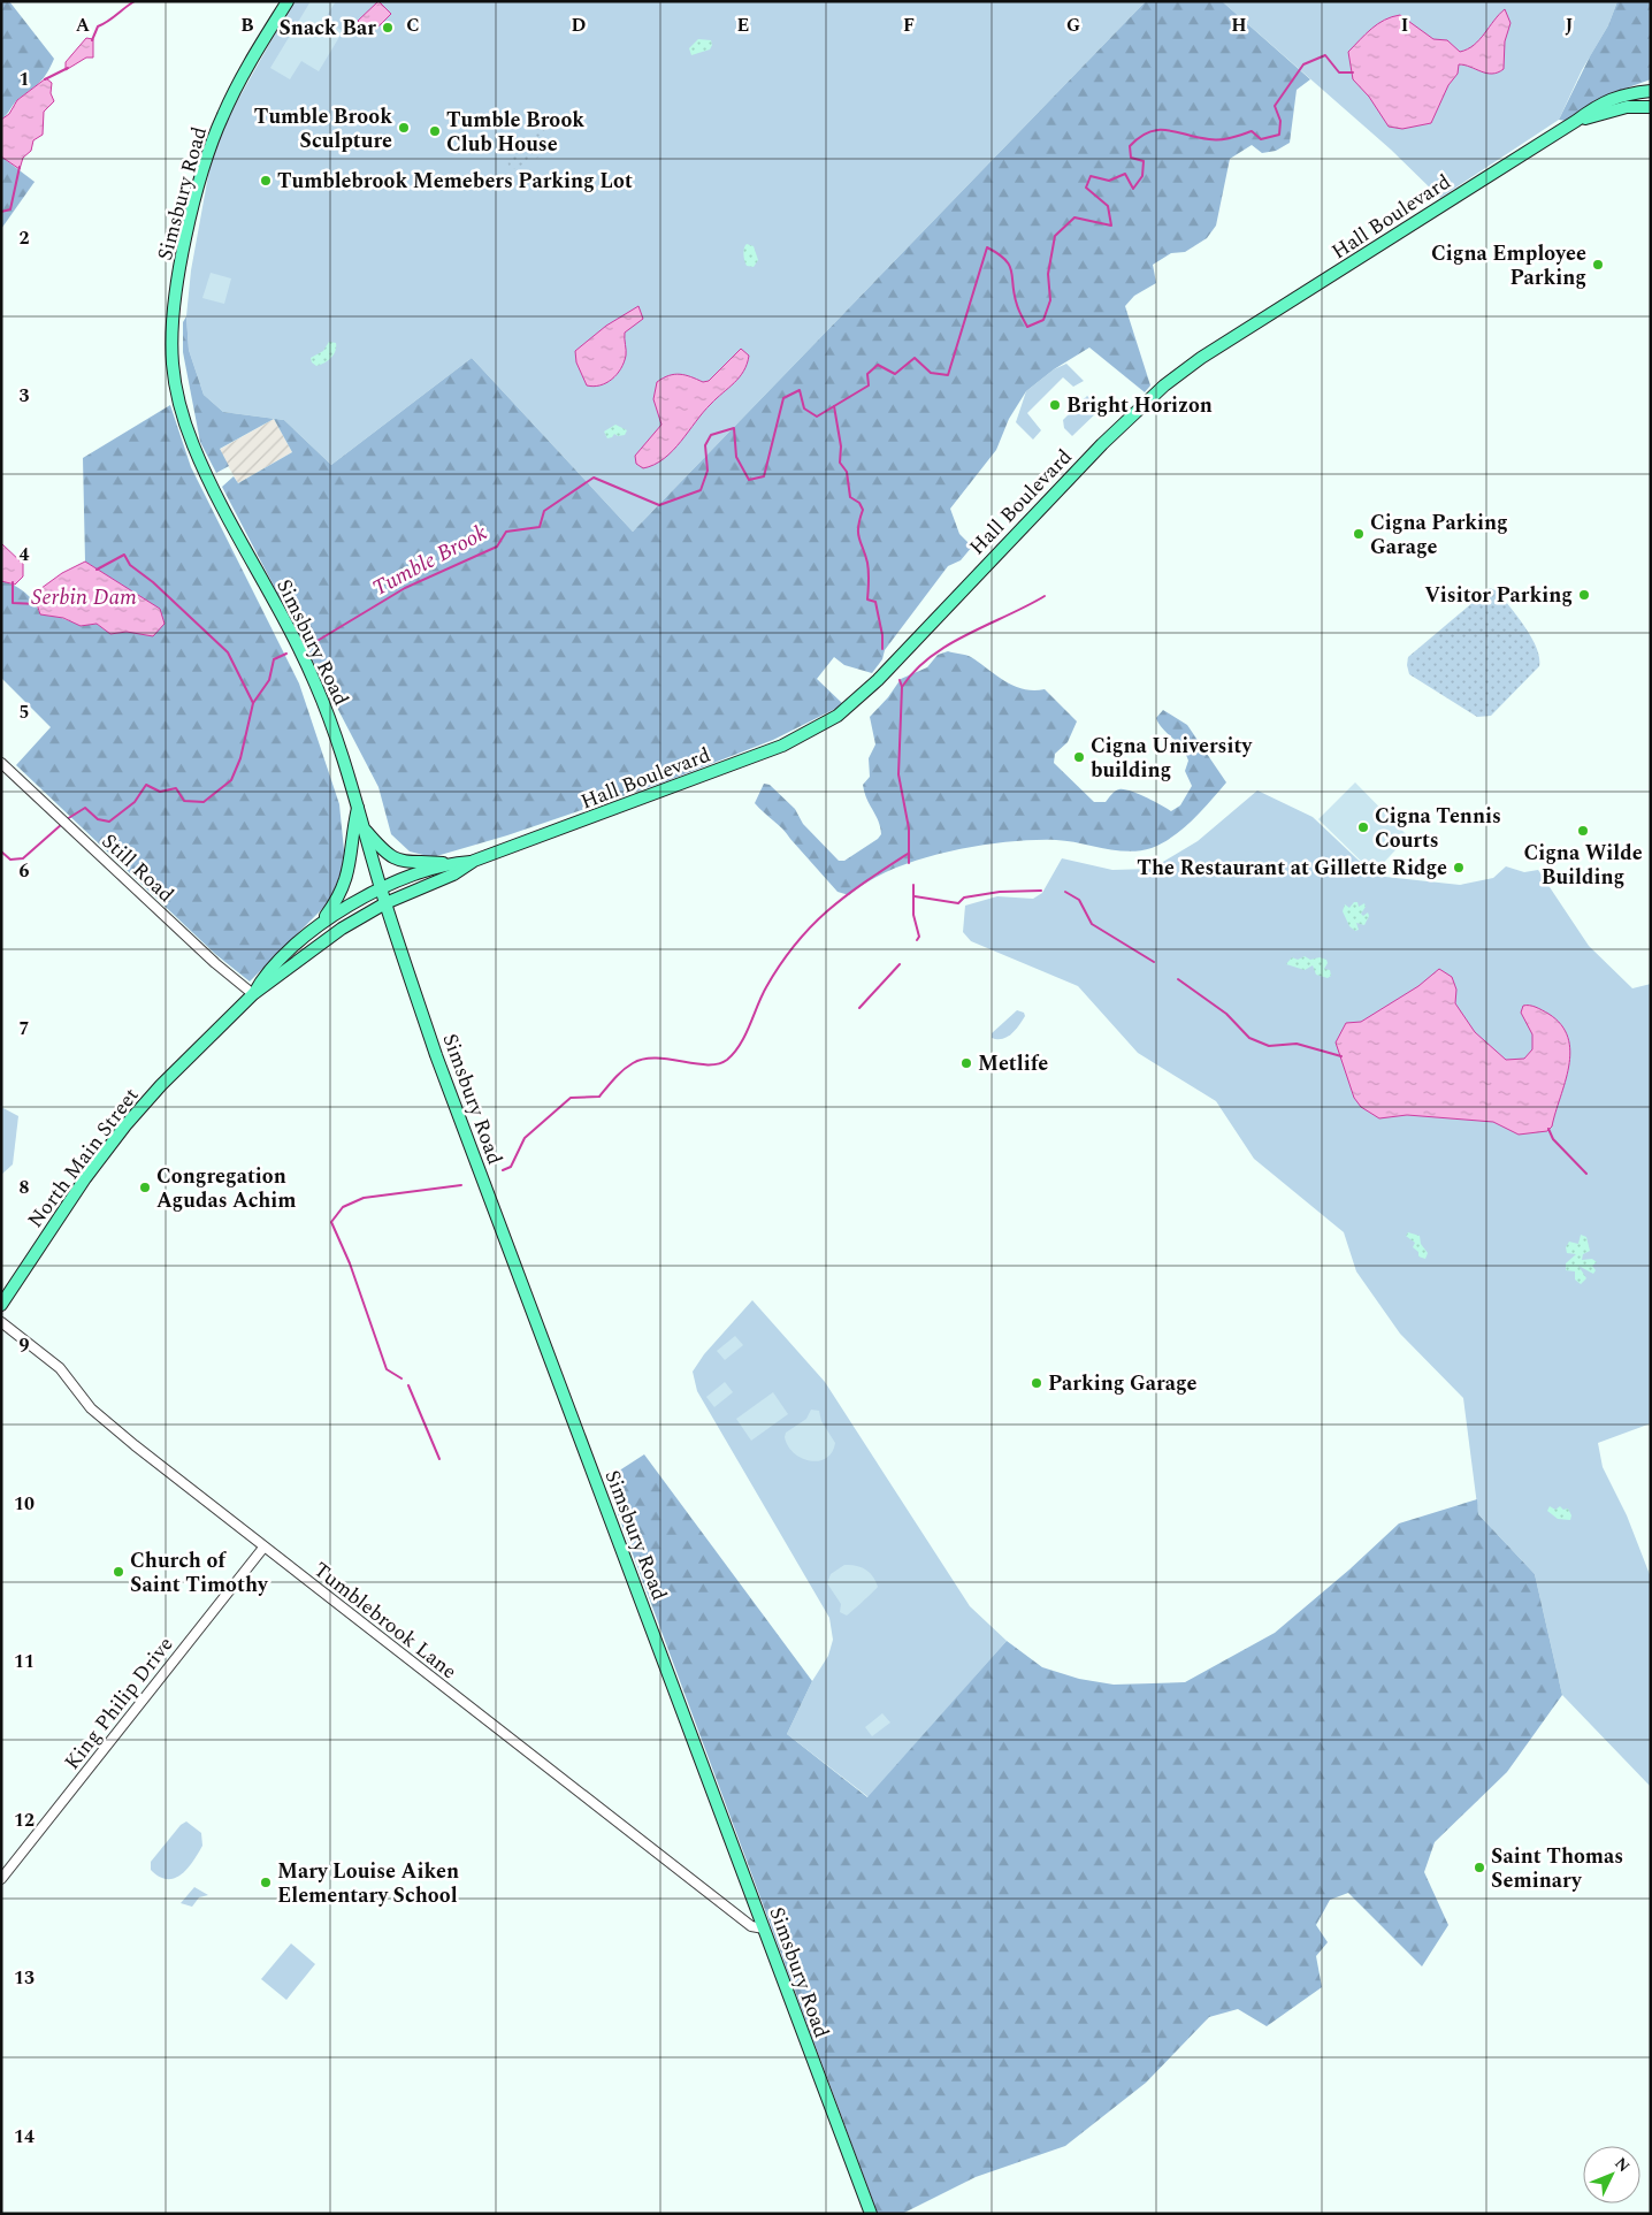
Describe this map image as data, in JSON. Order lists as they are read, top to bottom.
{
  "streets": {
    "main road": ["Simsbury Road", "Hall Boulevard", "North Main Street"],
    "street": ["Still Road", "Tumblebrook Lane", "King Philip Drive"]
  },
  "crossings": [
    ["Simsbury Road", "Hall Boulevard"],
    ["Simsbury Road", "North Main Street"],
    ["Simsbury Road", "Tumblebrook Lane"],
    ["Hall Boulevard", "North Main Street"],
    ["Still Road", "North Main Street"],
    ["Tumblebrook Lane", "King Philip Drive"]
  ],
  "water": ["Tumble Brook", "Serbin Dam"],
  "places": [
    "Snack Bar",
    "Tumble Brook Sculpture",
    "Tumble Brook Club House",
    "Tumblebrook Memebers Parking Lot",
    "Cigna Employee Parking",
    "Bright Horizon",
    "Cigna Parking Garage",
    "Visitor Parking",
    "Cigna University building",
    "Cigna Tennis Courts",
    "Cigna Wilde Building",
    "The Restaurant at Gillette Ridge",
    "Metlife",
    "Congregation Agudas Achim",
    "Parking Garage",
    "Church of Saint Timothy",
    "Saint Thomas Seminary",
    "Mary Louise Aiken Elementary School"
  ],
  "north": "top right",
  "grid": {
    "columns": [
      "A",
      "B",
      "C",
      "D",
      "E",
      "F",
      "G",
      "H",
      "I",
      "J"
    ],
    "rows": [
      "1",
      "2",
      "3",
      "4",
      "5",
      "6",
      "7",
      "8",
      "9",
      "10",
      "11",
      "12",
      "13",
      "14"
    ]
  }
}
